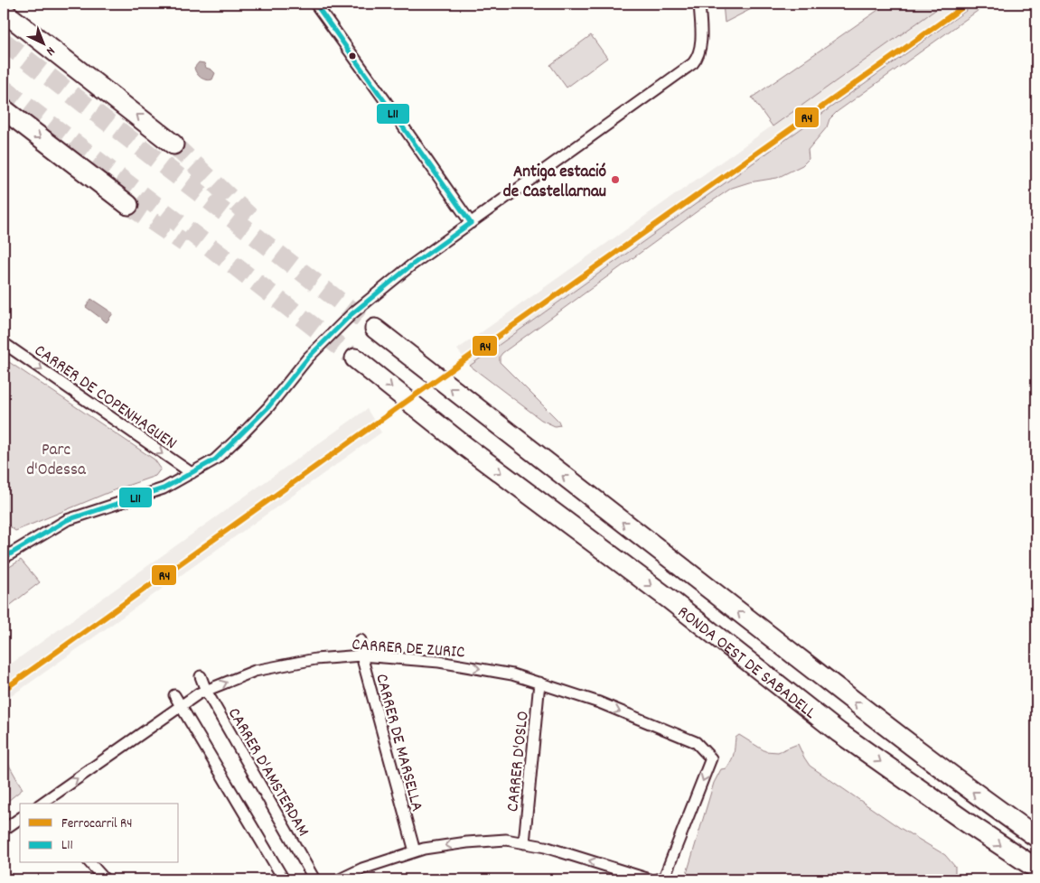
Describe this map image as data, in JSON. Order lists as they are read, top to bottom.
{
  "streets": {
    "highway": ["RONDA OEST DE SABADELL"],
    "street": [
      "CARRER DE COPENHAGUEN",
      "CARRER DE ZURIC",
      "CARRER DE MARSELLA",
      "CARRER D'OSLO",
      "CARRER D'AMSTERDAM"
    ]
  },
  "crossings": [
    ["CARRER DE ZURIC", "CARRER DE MARSELLA"],
    ["CARRER DE ZURIC", "CARRER D'OSLO"],
    ["CARRER DE ZURIC", "CARRER D'AMSTERDAM"]
  ],
  "one_way": ["CARRER DE COPENHAGUEN"],
  "parks": ["Parc d'Odessa"],
  "places": ["Antiga estació de Castellarnau"],
  "lines": ["rail line R4", "transit line L11"],
  "legend": ["Ferrocarril R4", "L11"],
  "north": "bottom right"
}
